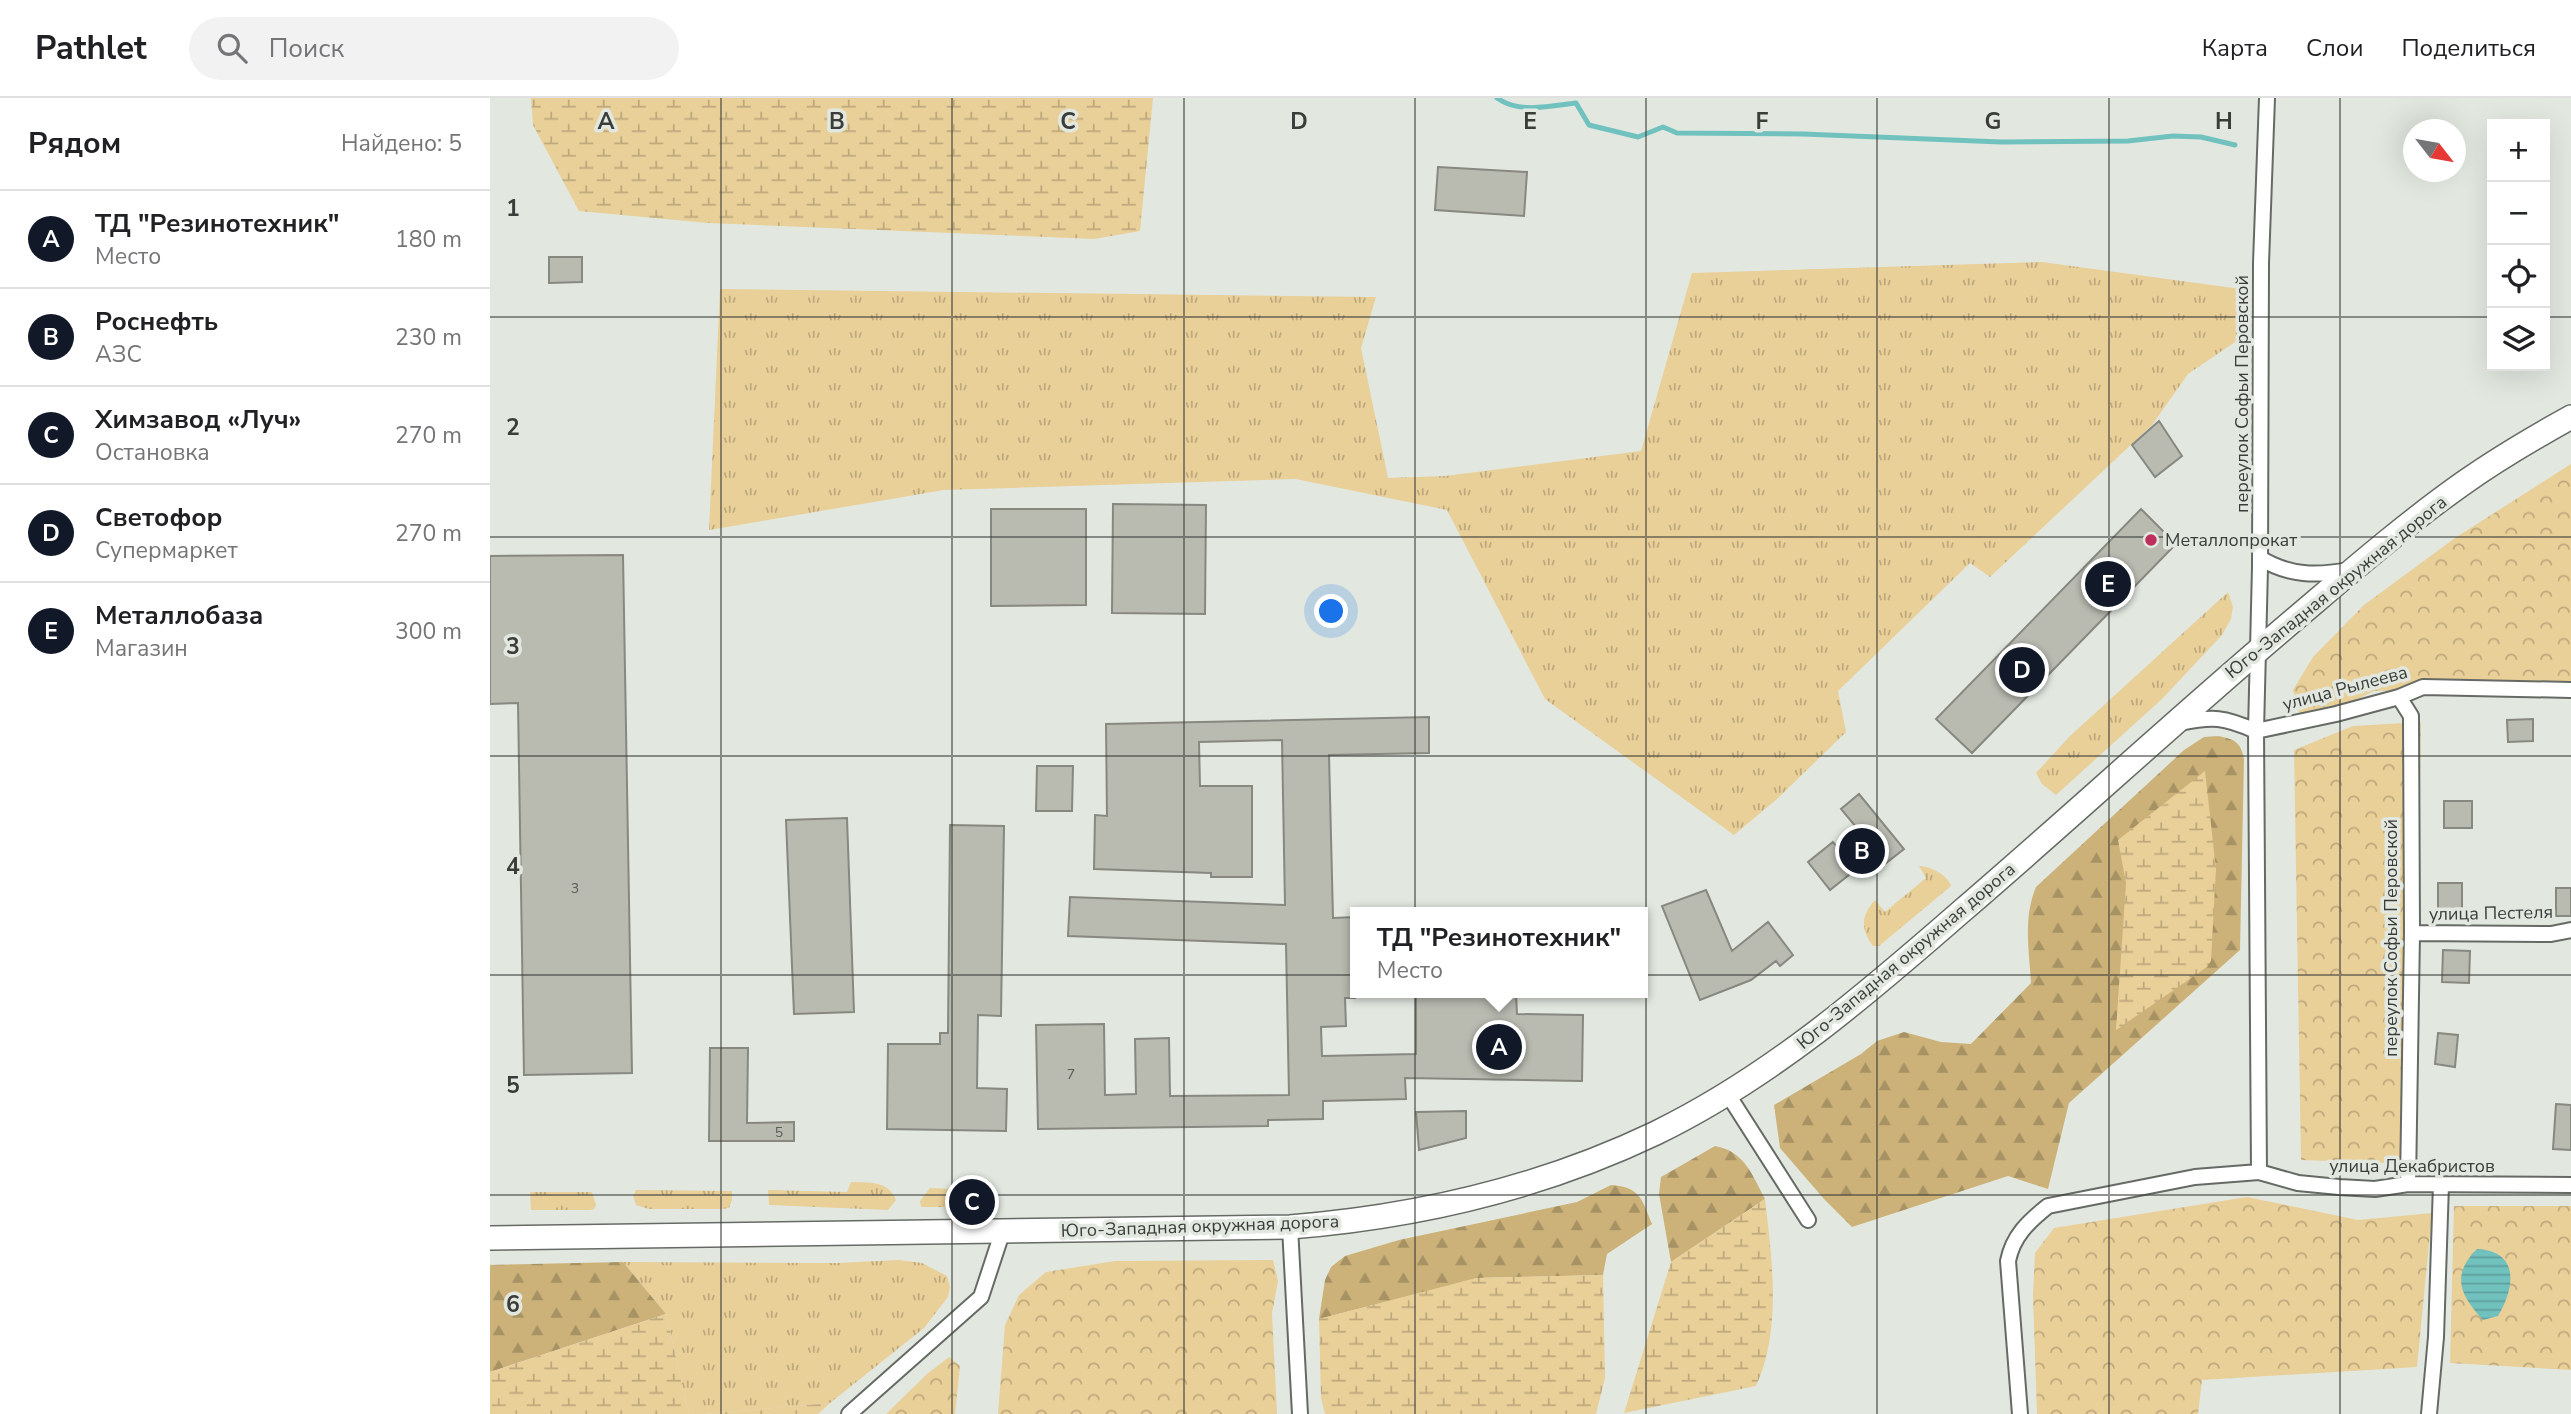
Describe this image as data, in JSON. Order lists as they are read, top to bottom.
{
  "streets": {
    "highway": ["Юго-Западная окружная дорога"],
    "street": [
      "переулок Софьи Перовской",
      "улица Рылеева",
      "улица Пестеля",
      "улица Декабристов"
    ]
  },
  "crossings": [
    ["переулок Софьи Перовской", "Юго-Западная окружная дорога"],
    ["переулок Софьи Перовской", "улица Рылеева"],
    ["переулок Софьи Перовской", "улица Пестеля"],
    ["переулок Софьи Перовской", "улица Декабристов"]
  ],
  "places": ["Металлопрокат"],
  "house_numbers": ["3", "7", "5"],
  "north": "bottom right",
  "page": {
    "header": "Pathlet",
    "search": "Поиск",
    "nav": ["Карта", "Слои", "Поделиться"],
    "heading": ["Рядом", "Найдено: 5"],
    "map_buttons": ["+", "−"],
    "list": [
      {
        "mark": "A",
        "name": "ТД \"Резинотехник\"",
        "note": "Место",
        "value": "180 m"
      },
      {
        "mark": "B",
        "name": "Роснефть",
        "note": "АЗС",
        "value": "230 m"
      },
      {
        "mark": "C",
        "name": "Химзавод «Луч»",
        "note": "Остановка",
        "value": "270 m"
      },
      {
        "mark": "D",
        "name": "Светофор",
        "note": "Супермаркет",
        "value": "270 m"
      },
      {
        "mark": "E",
        "name": "Металлобаза",
        "note": "Магазин",
        "value": "300 m"
      }
    ],
    "pins": [
      "E",
      "D",
      "B",
      "A",
      "C"
    ],
    "popup": ["ТД \"Резинотехник\"", "Место"]
  },
  "grid": {
    "columns": [
      "A",
      "B",
      "C",
      "D",
      "E",
      "F",
      "G",
      "H"
    ],
    "rows": [
      "1",
      "2",
      "3",
      "4",
      "5",
      "6"
    ]
  }
}
